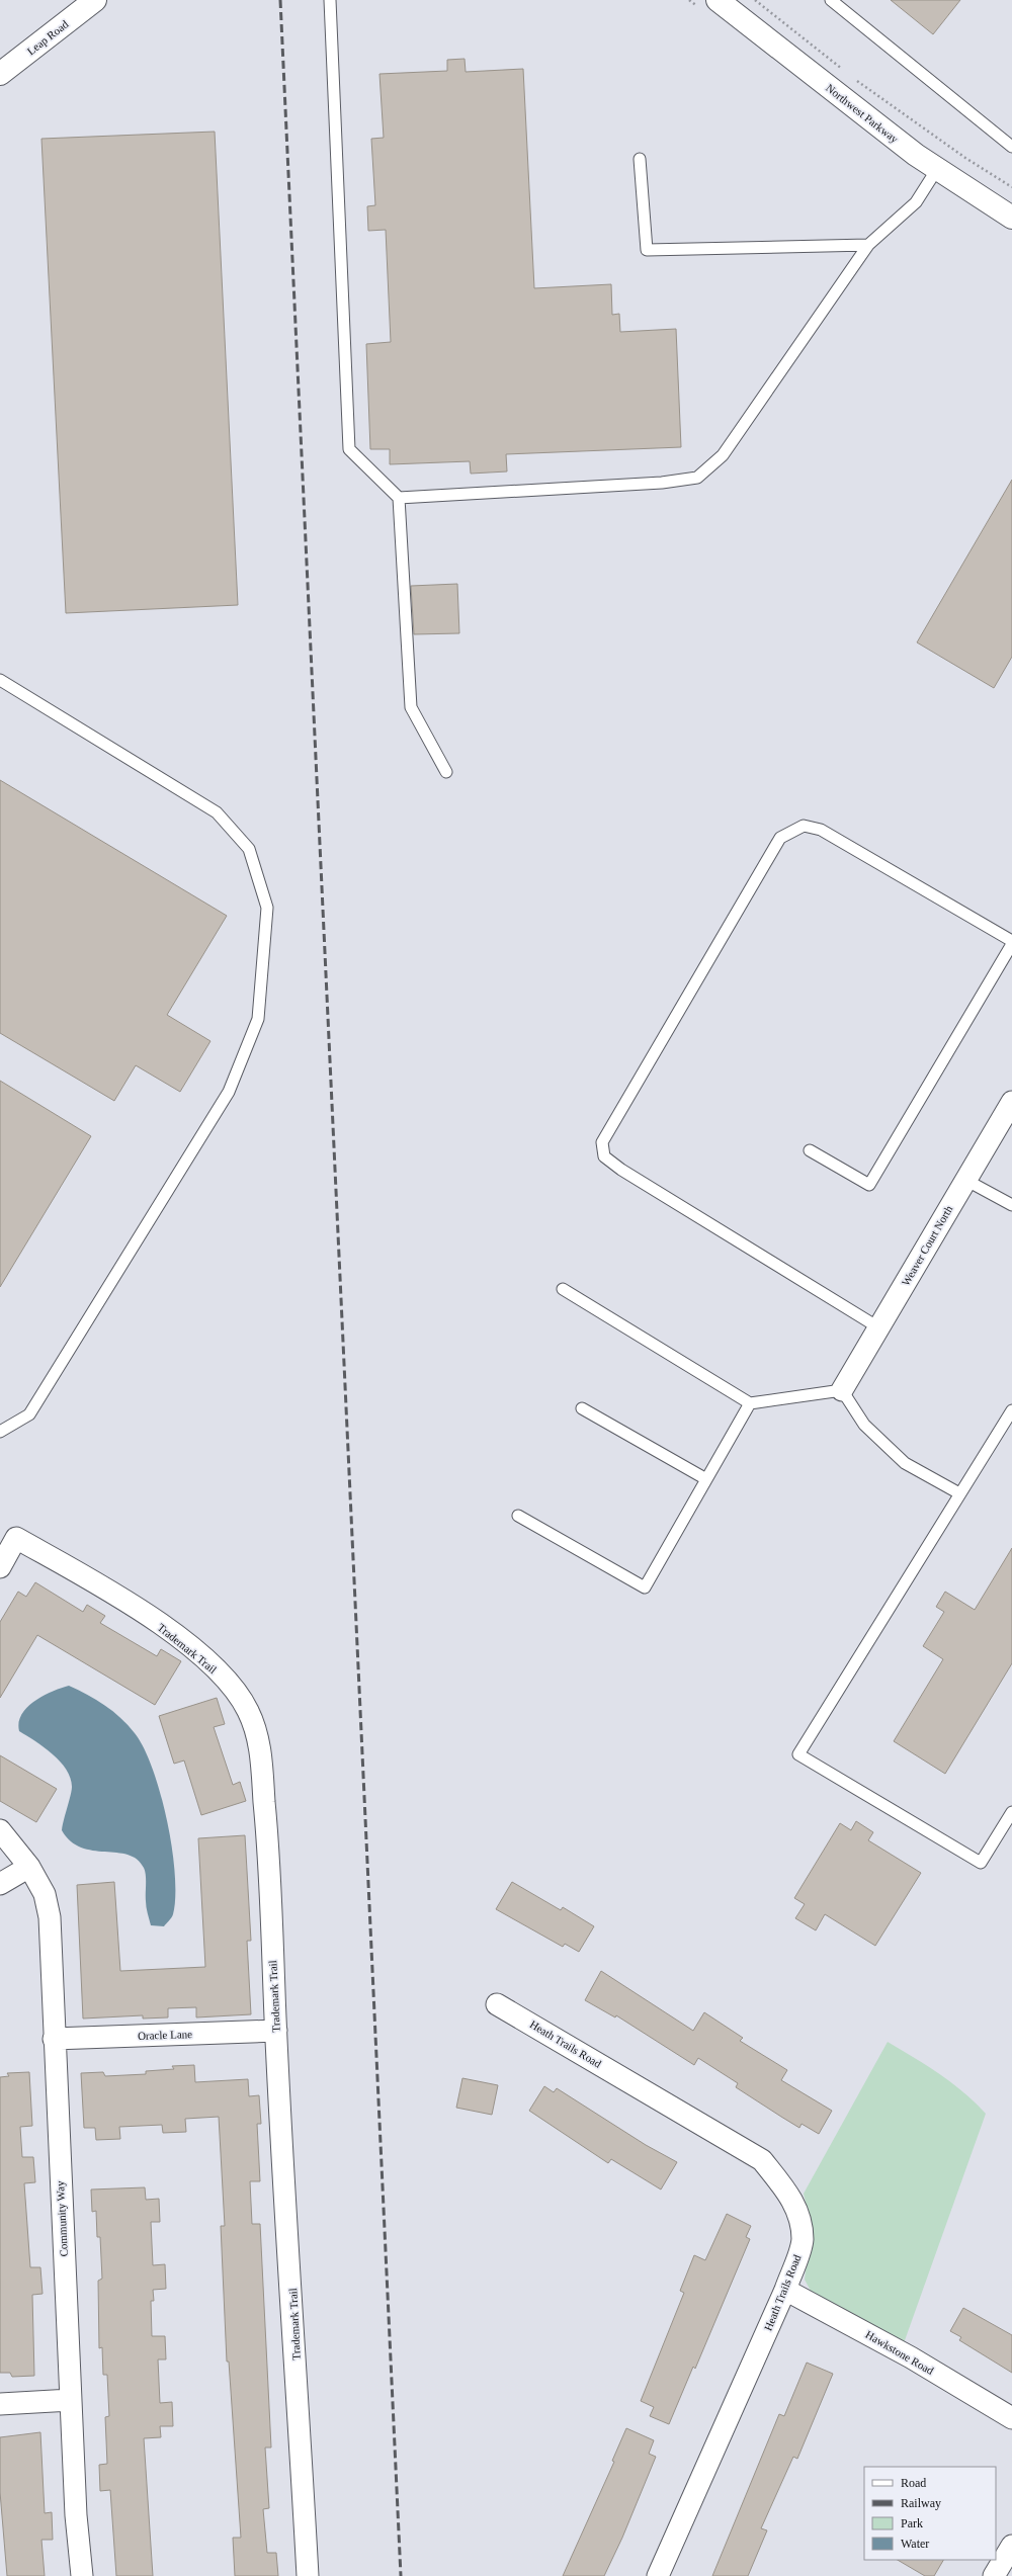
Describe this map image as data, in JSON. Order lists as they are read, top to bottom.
{
  "streets": {
    "street": [
      "Leap Road",
      "Northwest Parkway",
      "Weaver Court North",
      "Trademark Trail",
      "Oracle Lane",
      "Heath Trails Road",
      "Community Way",
      "Hawkstone Road"
    ]
  },
  "crossings": [
    ["Trademark Trail", "Oracle Lane"],
    ["Oracle Lane", "Community Way"],
    ["Heath Trails Road", "Hawkstone Road"]
  ],
  "legend": [
    "Road",
    "Railway",
    "Park",
    "Water"
  ]
}
